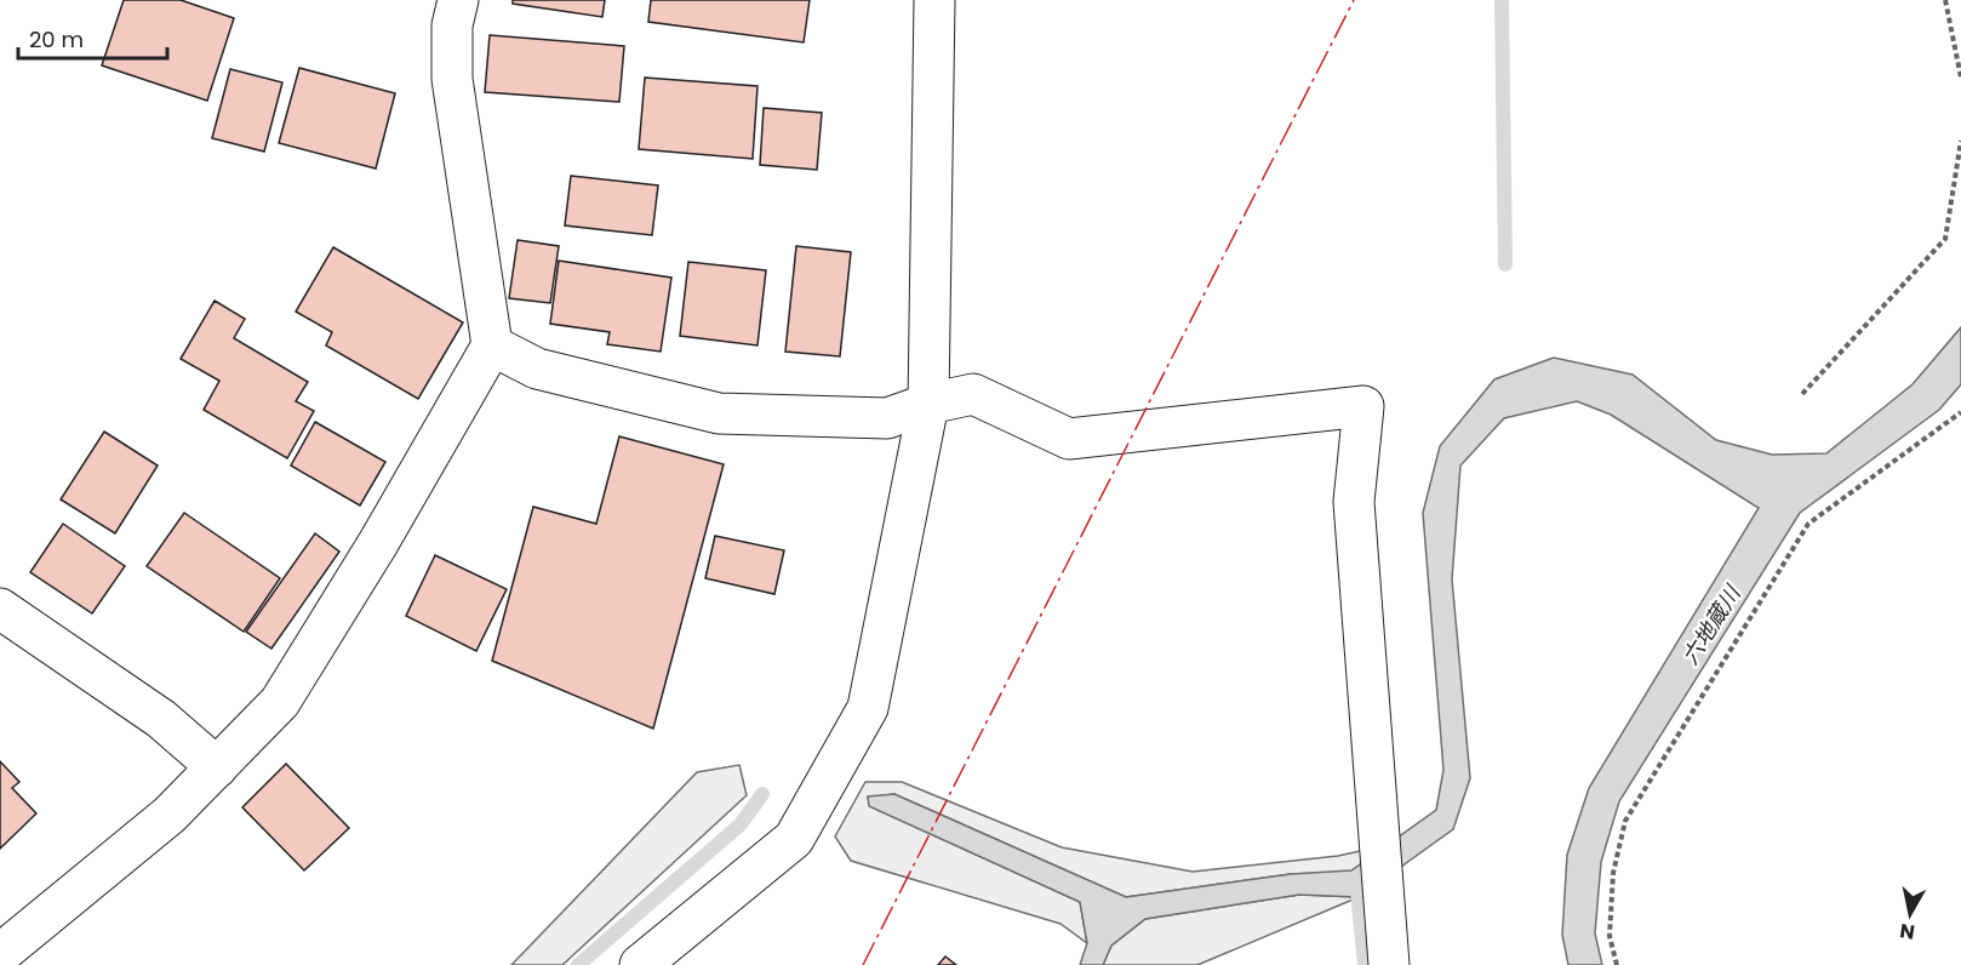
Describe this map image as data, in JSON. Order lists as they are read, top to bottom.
{
  "water": ["六地蔵川"],
  "scale_bar": "20 m",
  "north": "bottom"
}
